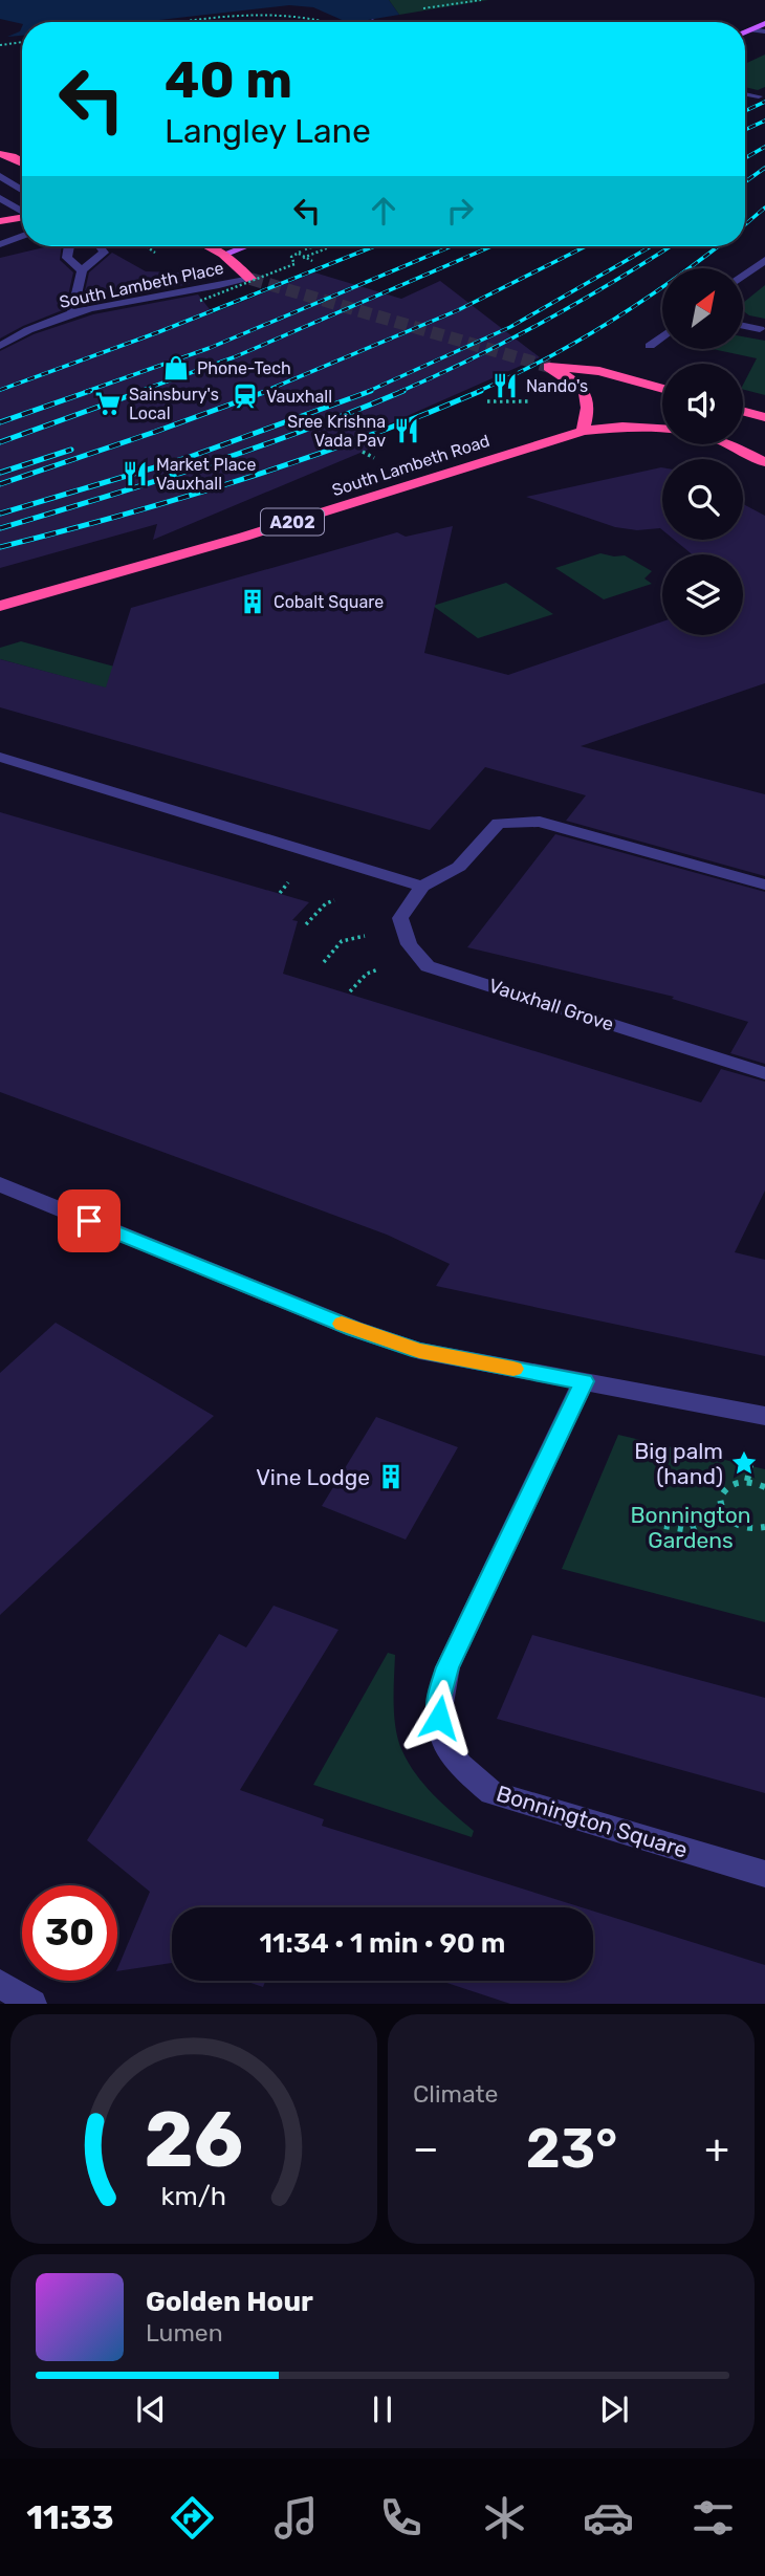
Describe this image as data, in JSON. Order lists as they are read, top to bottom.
{
  "streets": {
    "highway": ["South Lambeth Road", "A202"],
    "street": ["South Lambeth Place", "Vauxhall Grove", "Bonnington Square"]
  },
  "crossings": [
    ["South Lambeth Road", "A202"]
  ],
  "parks": ["Bonnington Gardens"],
  "places": {
    "shop": ["Phone-Tech"],
    "restaurant": ["Nando's", "Sree Krishna Vada Pav", "Market Place Vauxhall"],
    "station": ["Vauxhall"],
    "supermarket": ["Sainsbury's Local"],
    "building": ["Cobalt Square", "Vine Lodge"],
    "place": ["Big palm (hand)"]
  },
  "north": "top right",
  "page": {
    "turn": ["40 m", "Langley Lane"],
    "limit": "30",
    "trip": "11:34 · 1 min · 90 m",
    "tile": "Climate",
    "heat": ["−", "23°", "+"],
    "song": ["Golden Hour", "Lumen"],
    "tabs": "11:33",
    "gauge": ["26", "km/h"]
  }
}
